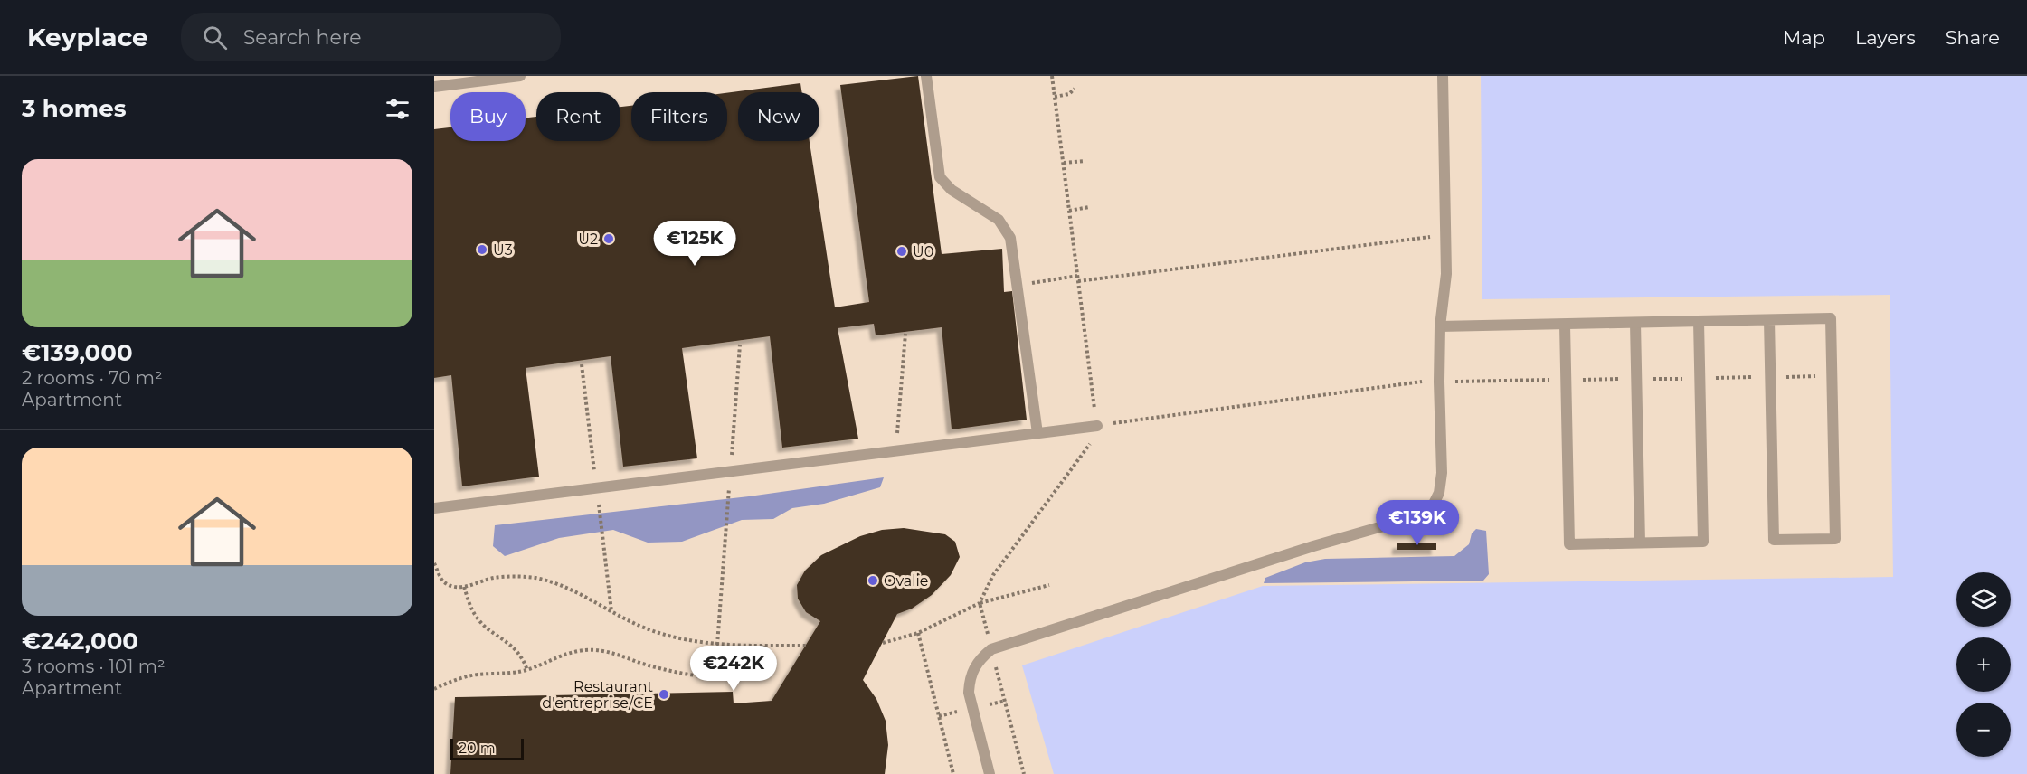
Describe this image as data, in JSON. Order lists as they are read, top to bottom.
{
  "places": [
    "U2",
    "U3",
    "U0",
    "Ovalie",
    "Restaurant d'entreprise/CE"
  ],
  "scale_bar": "20 m",
  "page": {
    "header": "Keyplace",
    "search": "Search here",
    "nav": ["Map", "Layers", "Share"],
    "heading": "3 homes",
    "chip": [
      "Buy",
      "Rent",
      "Filters",
      "New"
    ],
    "list": [
      {
        "name": "€139,000",
        "note": "2 rooms · 70 m² · Apartment"
      },
      {
        "name": "€242,000",
        "note": "3 rooms · 101 m² · Apartment"
      }
    ],
    "price": ["€125K", "€139K", "€242K"],
    "map_buttons": ["+", "−"],
    "scale": "20 m"
  }
}
